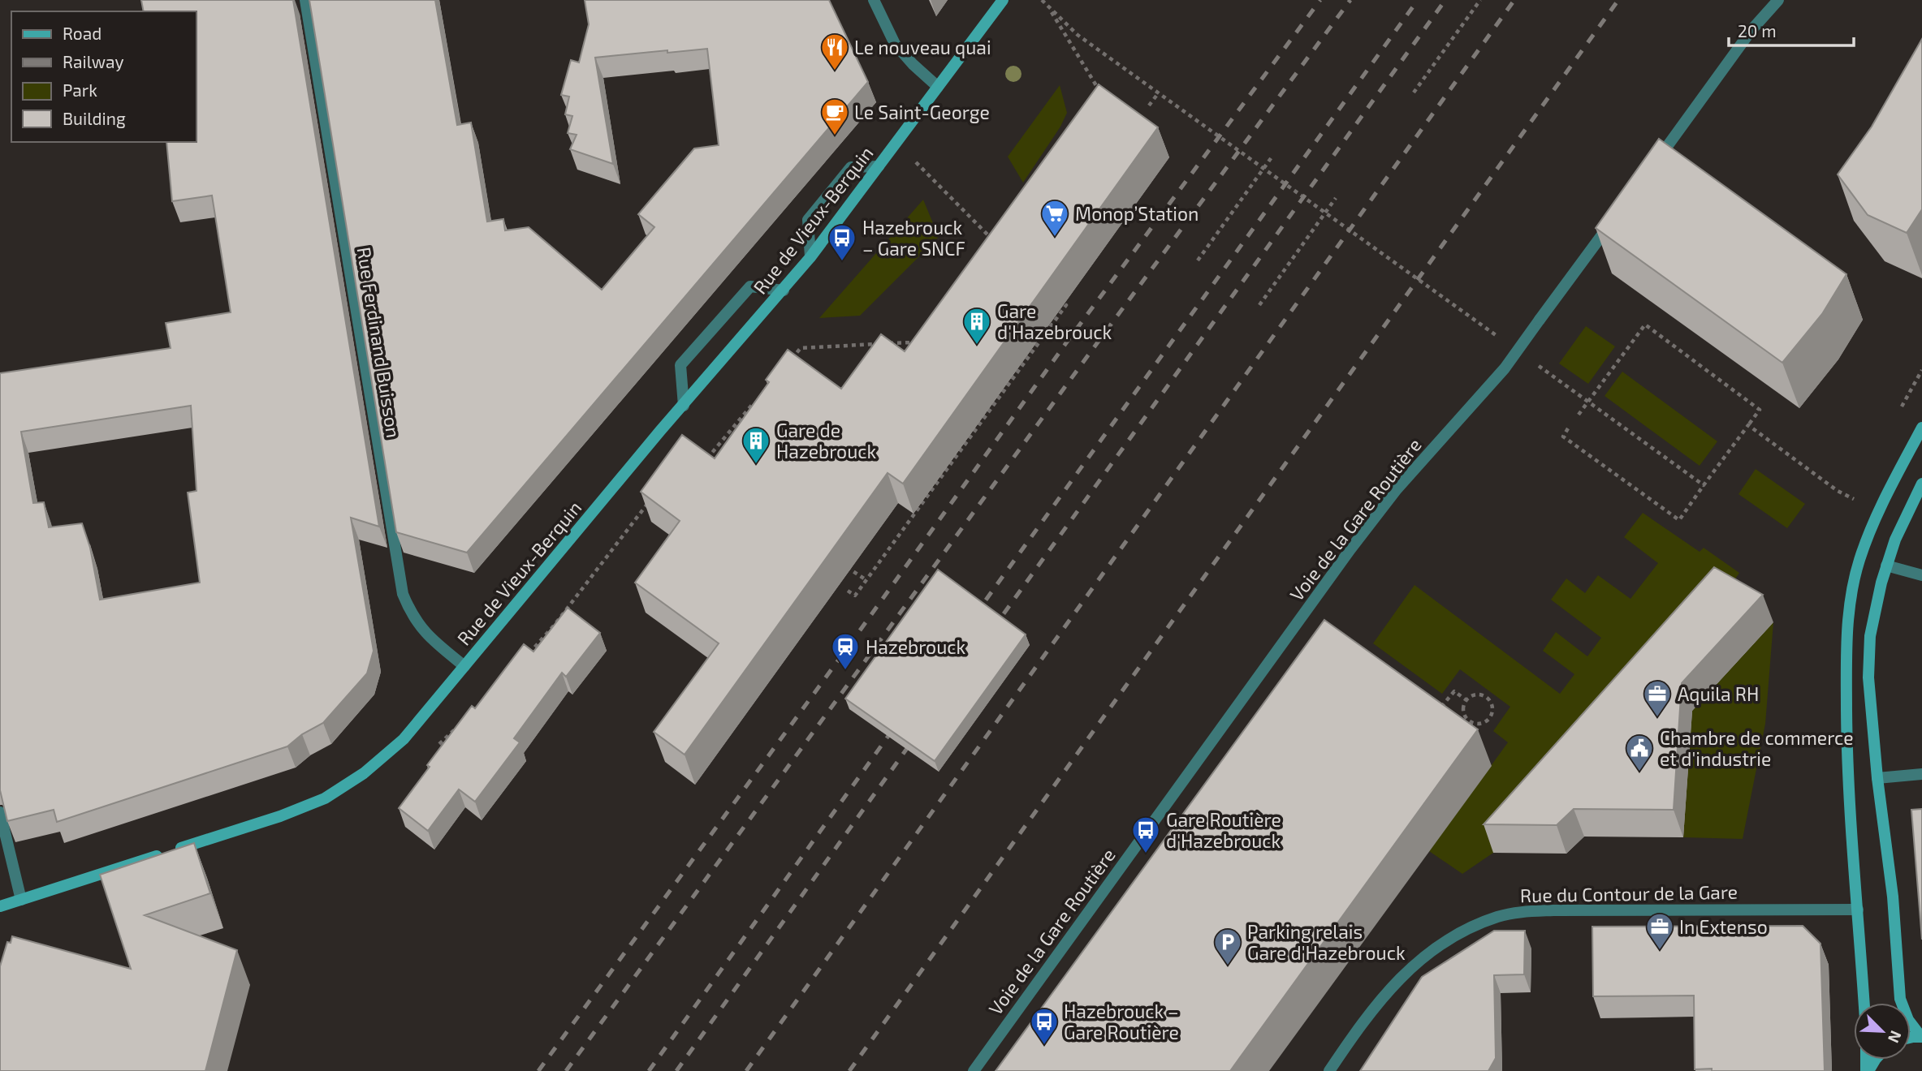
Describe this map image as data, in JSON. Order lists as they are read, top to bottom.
{
  "streets": {
    "street": [
      "Rue de Vieux-Berquin",
      "Rue Ferdinand Buisson",
      "Voie de la Gare Routière",
      "Rue du Contour de la Gare"
    ]
  },
  "crossings": [
    ["Rue de Vieux-Berquin", "Rue Ferdinand Buisson"]
  ],
  "places": {
    "restaurant": ["Le nouveau quai"],
    "cafe": ["Le Saint-George"],
    "supermarket": ["Monop’Station"],
    "bus stop": ["Hazebrouck – Gare SNCF", "Gare Routière d'Hazebrouck", "Hazebrouck – Gare Routière"],
    "building": ["Gare d'Hazebrouck", "Gare de Hazebrouck"],
    "station": ["Hazebrouck"],
    "office": ["Aquila RH", "In Extenso"],
    "public building": ["Chambre de commerce et d'industrie"],
    "parking": ["Parking relais Gare d'Hazebrouck"]
  },
  "legend": [
    "Road",
    "Railway",
    "Park",
    "Building"
  ],
  "scale_bar": "20 m",
  "north": "bottom right"
}
